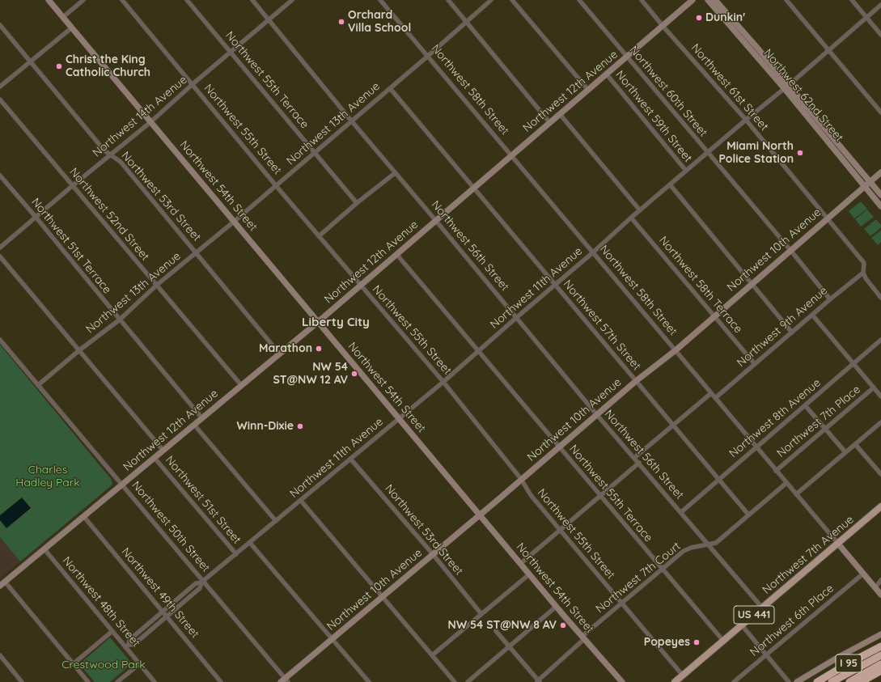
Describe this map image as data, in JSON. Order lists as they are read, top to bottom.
{
  "streets": {
    "highway": ["I 95"],
    "main road": [
      "Northwest 58th Street",
      "Northwest 12th Avenue",
      "Northwest 62nd Street",
      "Northwest 54th Street",
      "Northwest 10th Avenue",
      "Northwest 7th Avenue",
      "US 441"
    ],
    "street": [
      "Northwest 55th Terrace",
      "Northwest 61st Street",
      "Northwest 60th Street",
      "Northwest 14th Avenue",
      "Northwest 59th Street",
      "Northwest 13th Avenue",
      "Northwest 55th Street",
      "Northwest 53rd Street",
      "Northwest 52nd Street",
      "Northwest 51st Terrace",
      "Northwest 56th Street",
      "Northwest 58th Terrace",
      "Northwest 11th Avenue",
      "Northwest 57th Street",
      "Northwest 9th Avenue",
      "Northwest 8th Avenue",
      "Northwest 7th Place",
      "Northwest 51st Street",
      "Northwest 50th Street",
      "Northwest 7th Court",
      "Northwest 49th Street",
      "Northwest 48th Street",
      "Northwest 6th Place"
    ]
  },
  "crossings": [
    ["Northwest 55th Terrace", "Northwest 12th Avenue"],
    ["Northwest 55th Terrace", "Northwest 14th Avenue"],
    ["Northwest 55th Terrace", "Northwest 13th Avenue"],
    ["Northwest 55th Terrace", "Northwest 10th Avenue"],
    ["Northwest 55th Terrace", "Northwest 11th Avenue"],
    ["Northwest 55th Terrace", "Northwest 7th Avenue"],
    ["Northwest 55th Terrace", "Northwest 7th Court"],
    ["Northwest 61st Street", "Northwest 12th Avenue"],
    ["Northwest 61st Street", "Northwest 10th Avenue"],
    ["Northwest 61st Street", "Northwest 11th Avenue"],
    ["Northwest 61st Street", "Northwest 9th Avenue"],
    ["Northwest 58th Street", "Northwest 12th Avenue"],
    ["Northwest 58th Street", "Northwest 13th Avenue"],
    ["Northwest 58th Street", "Northwest 10th Avenue"],
    ["Northwest 58th Street", "Northwest 11th Avenue"],
    ["Northwest 58th Street", "Northwest 9th Avenue"],
    ["Northwest 58th Street", "Northwest 8th Avenue"],
    ["Northwest 58th Street", "Northwest 7th Place"],
    ["Northwest 58th Street", "Northwest 7th Avenue"],
    ["Northwest 58th Street", "Northwest 7th Court"],
    ["Northwest 58th Street", "Northwest 6th Place"],
    ["Northwest 12th Avenue", "Northwest 60th Street"],
    ["Northwest 12th Avenue", "Northwest 59th Street"],
    ["Northwest 12th Avenue", "Northwest 55th Street"],
    ["Northwest 12th Avenue", "Northwest 54th Street"],
    ["Northwest 12th Avenue", "Northwest 53rd Street"],
    ["Northwest 12th Avenue", "Northwest 52nd Street"],
    ["Northwest 12th Avenue", "Northwest 51st Terrace"],
    ["Northwest 12th Avenue", "Northwest 56th Street"],
    ["Northwest 12th Avenue", "Northwest 57th Street"],
    ["Northwest 12th Avenue", "Northwest 51st Street"],
    ["Northwest 12th Avenue", "Northwest 50th Street"],
    ["Northwest 12th Avenue", "Northwest 49th Street"],
    ["Northwest 12th Avenue", "Northwest 48th Street"],
    ["Northwest 60th Street", "Northwest 10th Avenue"],
    ["Northwest 60th Street", "Northwest 11th Avenue"],
    ["Northwest 60th Street", "Northwest 9th Avenue"],
    ["Northwest 62nd Street", "Northwest 10th Avenue"],
    ["Northwest 62nd Street", "Northwest 11th Avenue"],
    ["Northwest 14th Avenue", "Northwest 55th Street"],
    ["Northwest 14th Avenue", "Northwest 54th Street"],
    ["Northwest 14th Avenue", "Northwest 53rd Street"],
    ["Northwest 14th Avenue", "Northwest 52nd Street"],
    ["Northwest 14th Avenue", "Northwest 51st Terrace"],
    ["Northwest 14th Avenue", "Northwest 56th Street"],
    ["Northwest 59th Street", "Northwest 11th Avenue"],
    ["Northwest 13th Avenue", "Northwest 55th Street"],
    ["Northwest 13th Avenue", "Northwest 54th Street"],
    ["Northwest 13th Avenue", "Northwest 53rd Street"],
    ["Northwest 13th Avenue", "Northwest 52nd Street"],
    ["Northwest 13th Avenue", "Northwest 51st Terrace"],
    ["Northwest 13th Avenue", "Northwest 56th Street"],
    ["Northwest 13th Avenue", "Northwest 57th Street"],
    ["Northwest 13th Avenue", "Northwest 51st Street"],
    ["Northwest 13th Avenue", "Northwest 50th Street"],
    ["Northwest 55th Street", "Northwest 10th Avenue"],
    ["Northwest 55th Street", "Northwest 11th Avenue"],
    ["Northwest 55th Street", "Northwest 7th Avenue"],
    ["Northwest 55th Street", "Northwest 7th Court"],
    ["Northwest 54th Street", "Northwest 10th Avenue"],
    ["Northwest 54th Street", "Northwest 11th Avenue"],
    ["Northwest 54th Street", "Northwest 7th Court"],
    ["Northwest 53rd Street", "Northwest 10th Avenue"],
    ["Northwest 53rd Street", "Northwest 11th Avenue"],
    ["Northwest 56th Street", "Northwest 10th Avenue"],
    ["Northwest 56th Street", "Northwest 11th Avenue"],
    ["Northwest 56th Street", "Northwest 8th Avenue"],
    ["Northwest 56th Street", "Northwest 7th Avenue"],
    ["Northwest 56th Street", "Northwest 7th Court"],
    ["Northwest 10th Avenue", "Northwest 58th Terrace"],
    ["Northwest 10th Avenue", "Northwest 57th Street"],
    ["Northwest 10th Avenue", "Northwest 51st Street"],
    ["Northwest 10th Avenue", "Northwest 50th Street"],
    ["Northwest 58th Terrace", "Northwest 11th Avenue"],
    ["Northwest 58th Terrace", "Northwest 9th Avenue"],
    ["Northwest 11th Avenue", "Northwest 57th Street"],
    ["Northwest 11th Avenue", "Northwest 51st Street"],
    ["Northwest 11th Avenue", "Northwest 50th Street"],
    ["Northwest 11th Avenue", "Northwest 49th Street"],
    ["Northwest 11th Avenue", "Northwest 48th Street"],
    ["Northwest 57th Street", "Northwest 8th Avenue"],
    ["Northwest 57th Street", "Northwest 7th Court"]
  ],
  "districts": ["Liberty City"],
  "parks": ["Charles Hadley Park", "Crestwood Park"],
  "places": [
    "Dunkin'",
    "Orchard Villa School",
    "Christ the King Catholic Church",
    "Miami North Police Station",
    "Marathon",
    "NW 54 ST@NW 12 AV",
    "Winn-Dixie",
    "NW 54 ST@NW 8 AV",
    "Popeyes"
  ]
}
